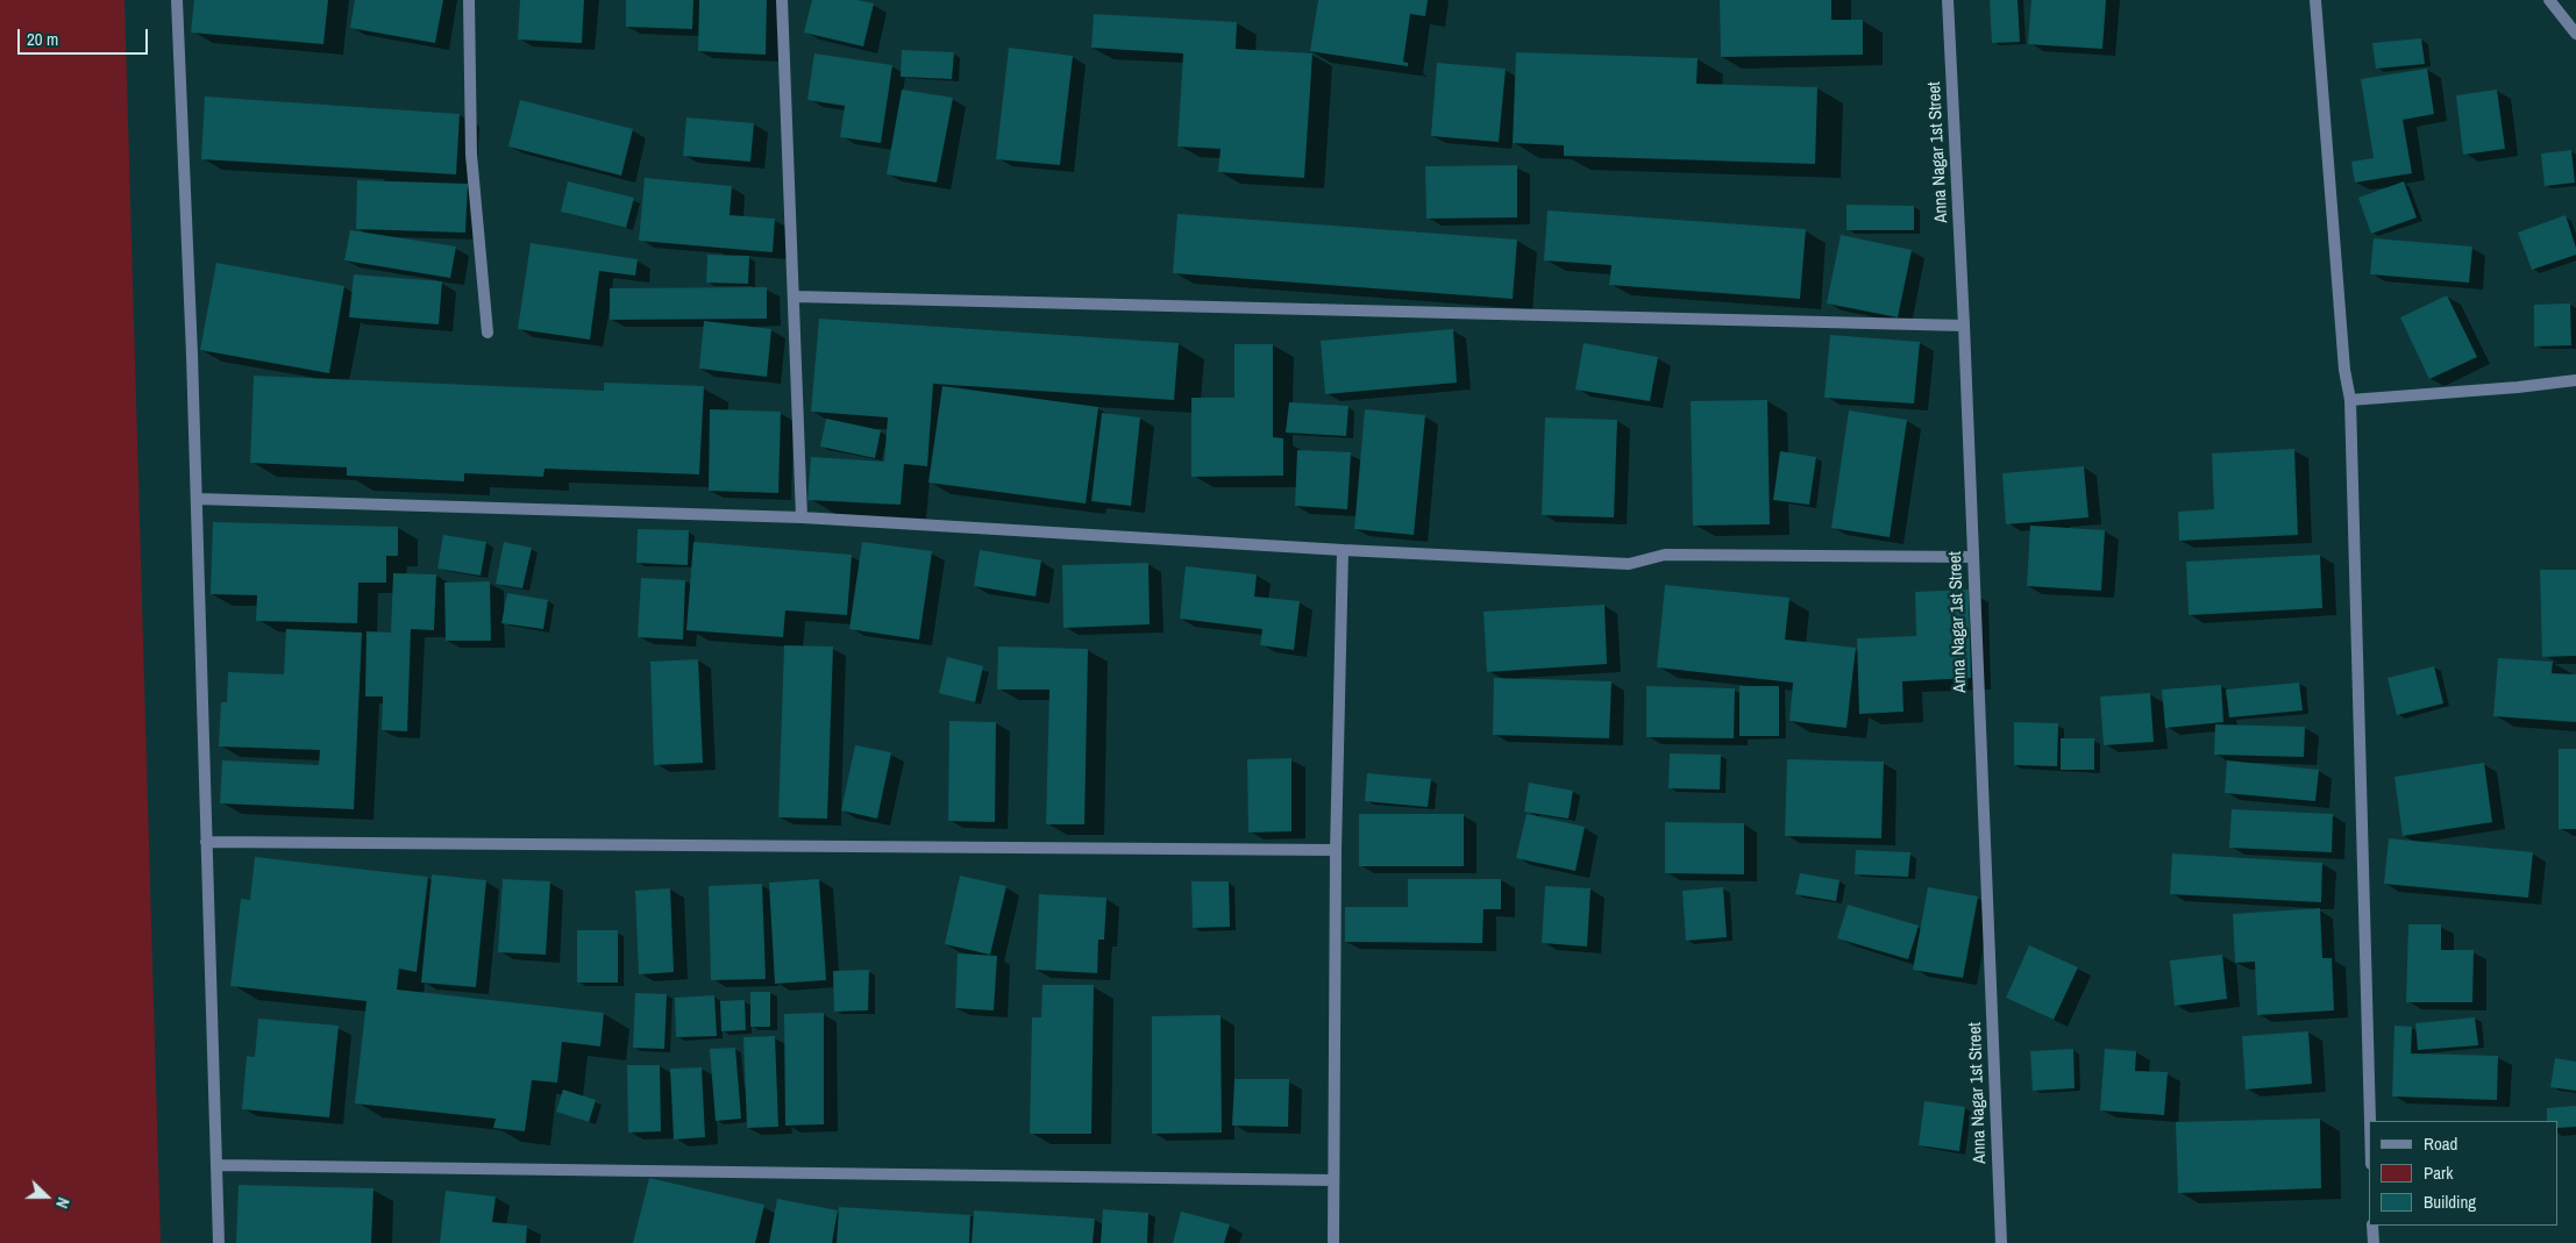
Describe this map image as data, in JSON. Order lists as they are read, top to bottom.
{
  "streets": {
    "street": ["Anna Nagar 1st Street"]
  },
  "legend": ["Road", "Park", "Building"],
  "scale_bar": "20 m",
  "north": "right"
}
